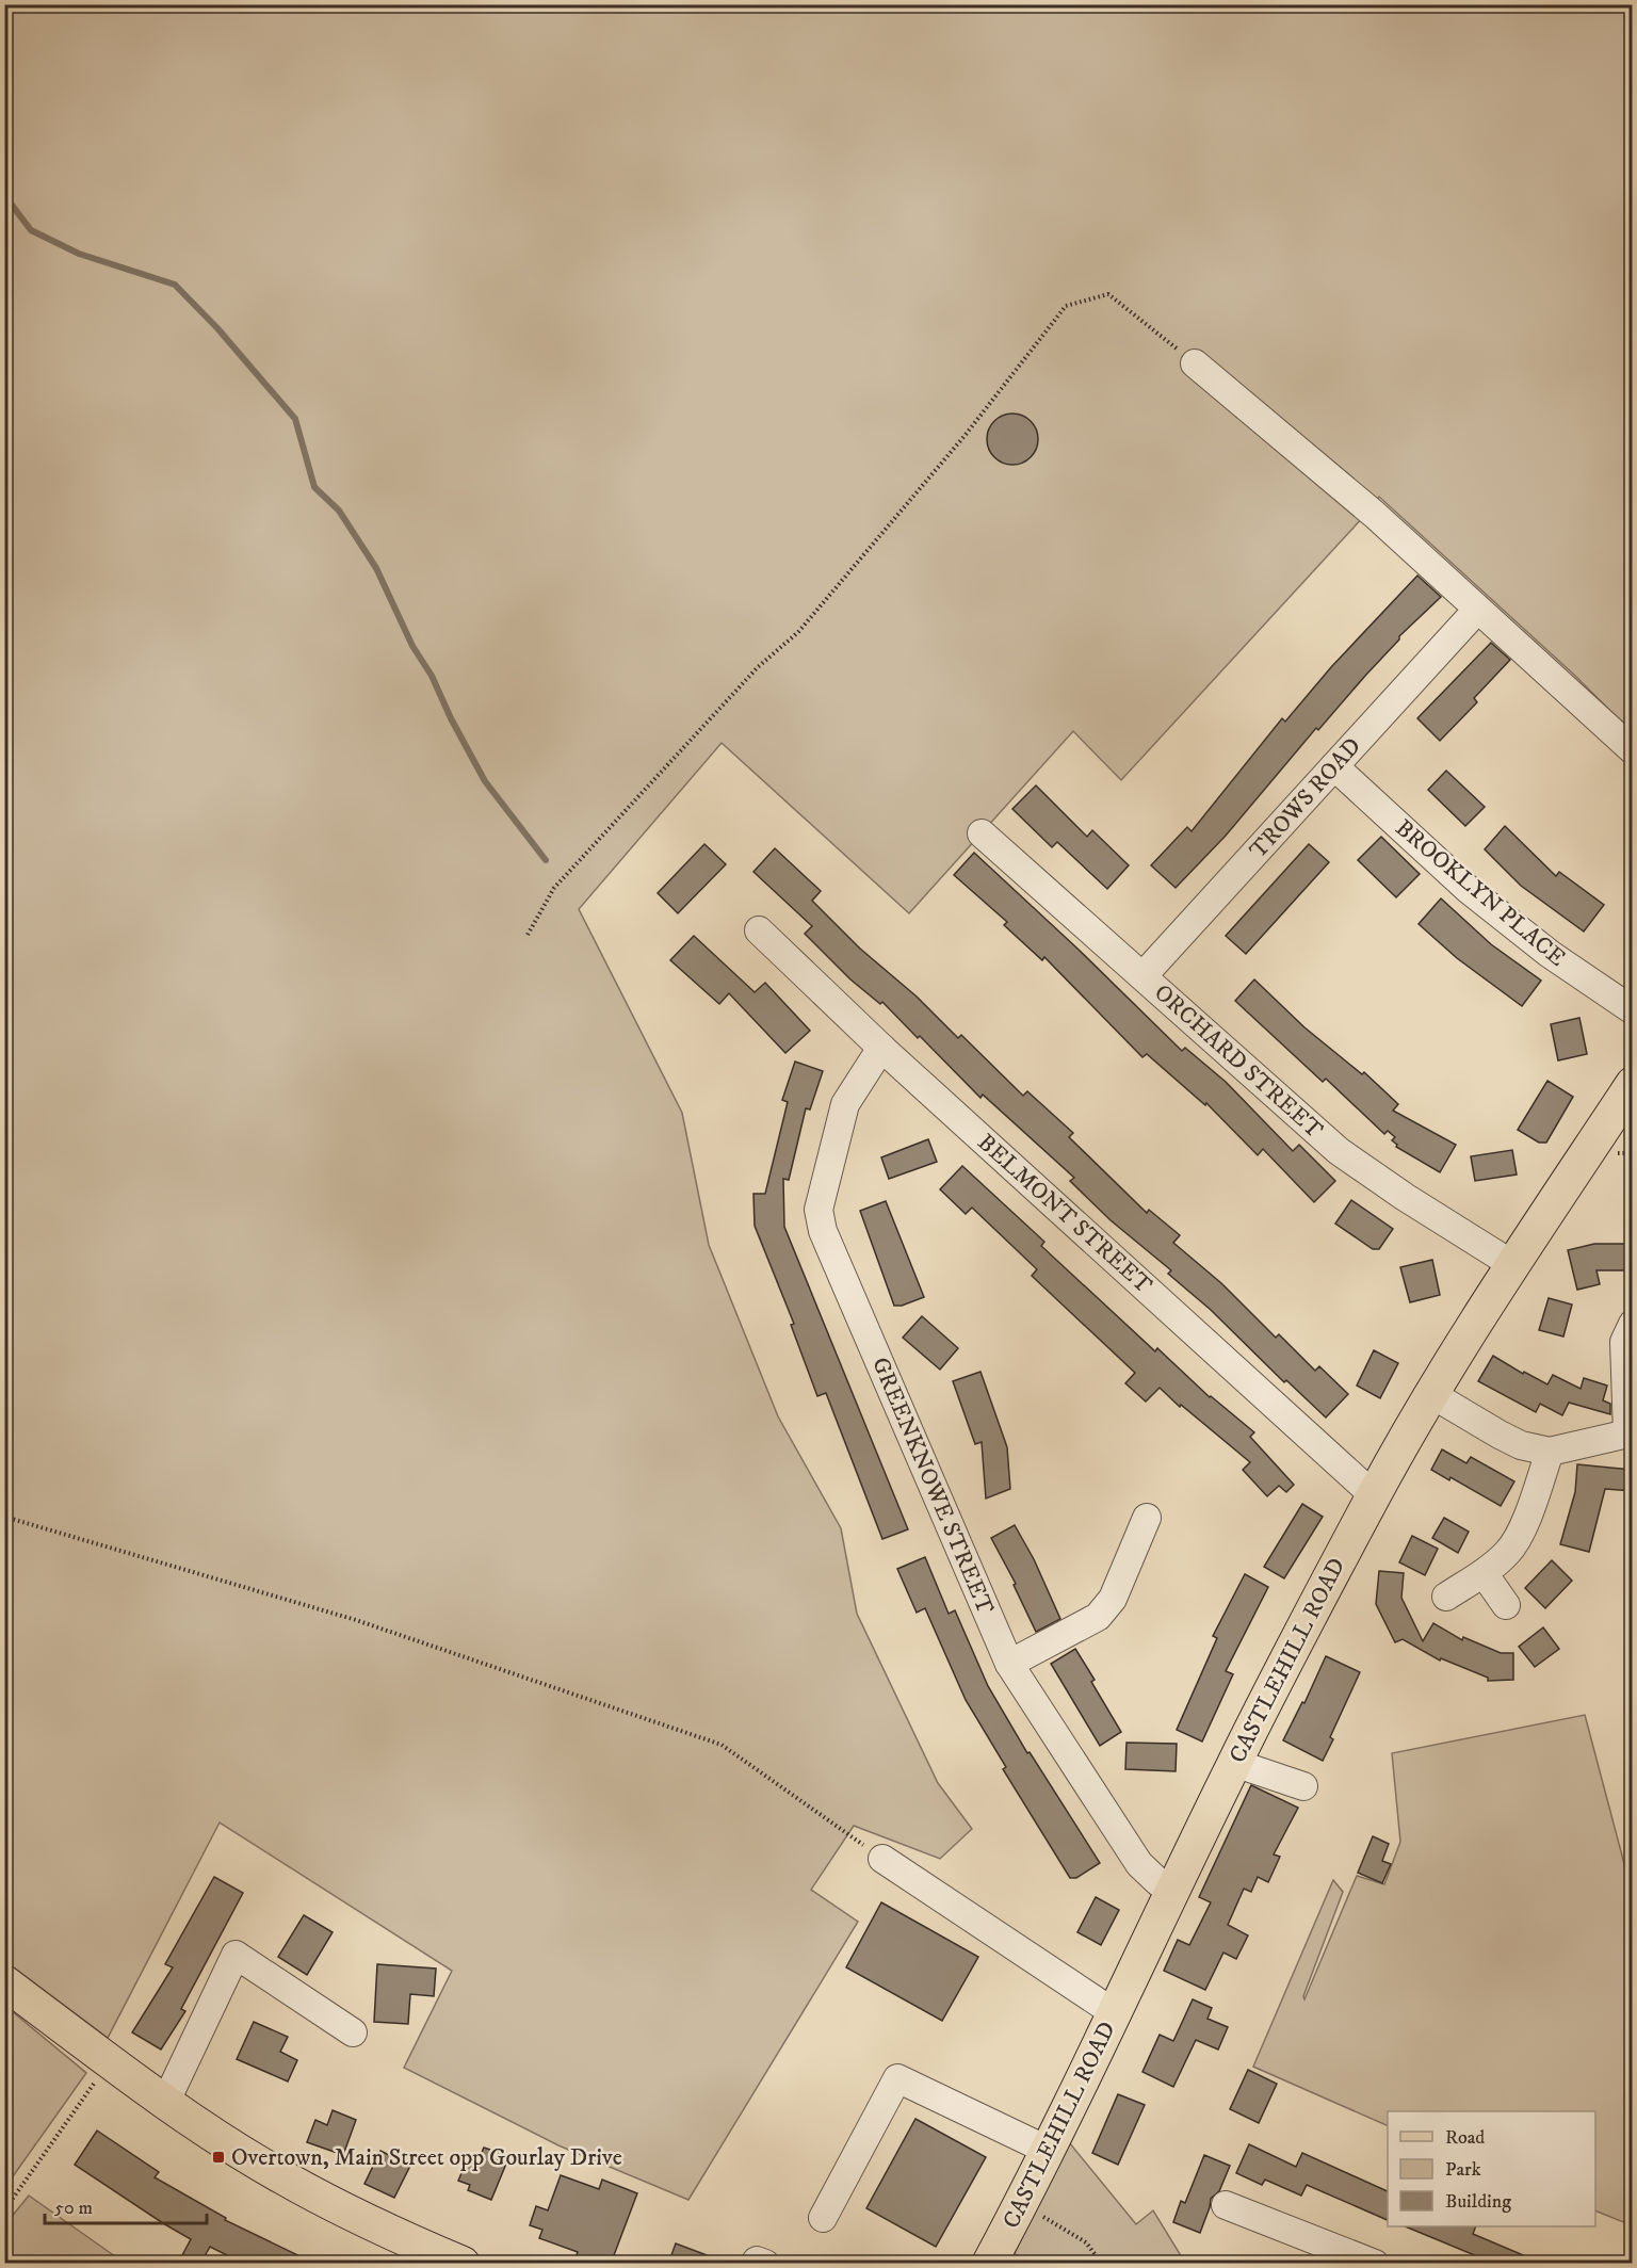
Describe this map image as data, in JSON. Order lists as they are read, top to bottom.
{
  "streets": {
    "main road": ["CASTLEHILL ROAD"],
    "street": [
      "TROWS ROAD",
      "BROOKLYN PLACE",
      "ORCHARD STREET",
      "BELMONT STREET",
      "GREENKNOWE STREET"
    ]
  },
  "crossings": [
    ["TROWS ROAD", "BROOKLYN PLACE"],
    ["TROWS ROAD", "ORCHARD STREET"],
    ["ORCHARD STREET", "CASTLEHILL ROAD"],
    ["BELMONT STREET", "GREENKNOWE STREET"],
    ["BELMONT STREET", "CASTLEHILL ROAD"],
    ["GREENKNOWE STREET", "CASTLEHILL ROAD"]
  ],
  "places": {
    "transit": ["Overtown, Main Street opp Gourlay Drive"]
  },
  "legend": ["Road", "Park", "Building"],
  "scale_bar": "50 m"
}
